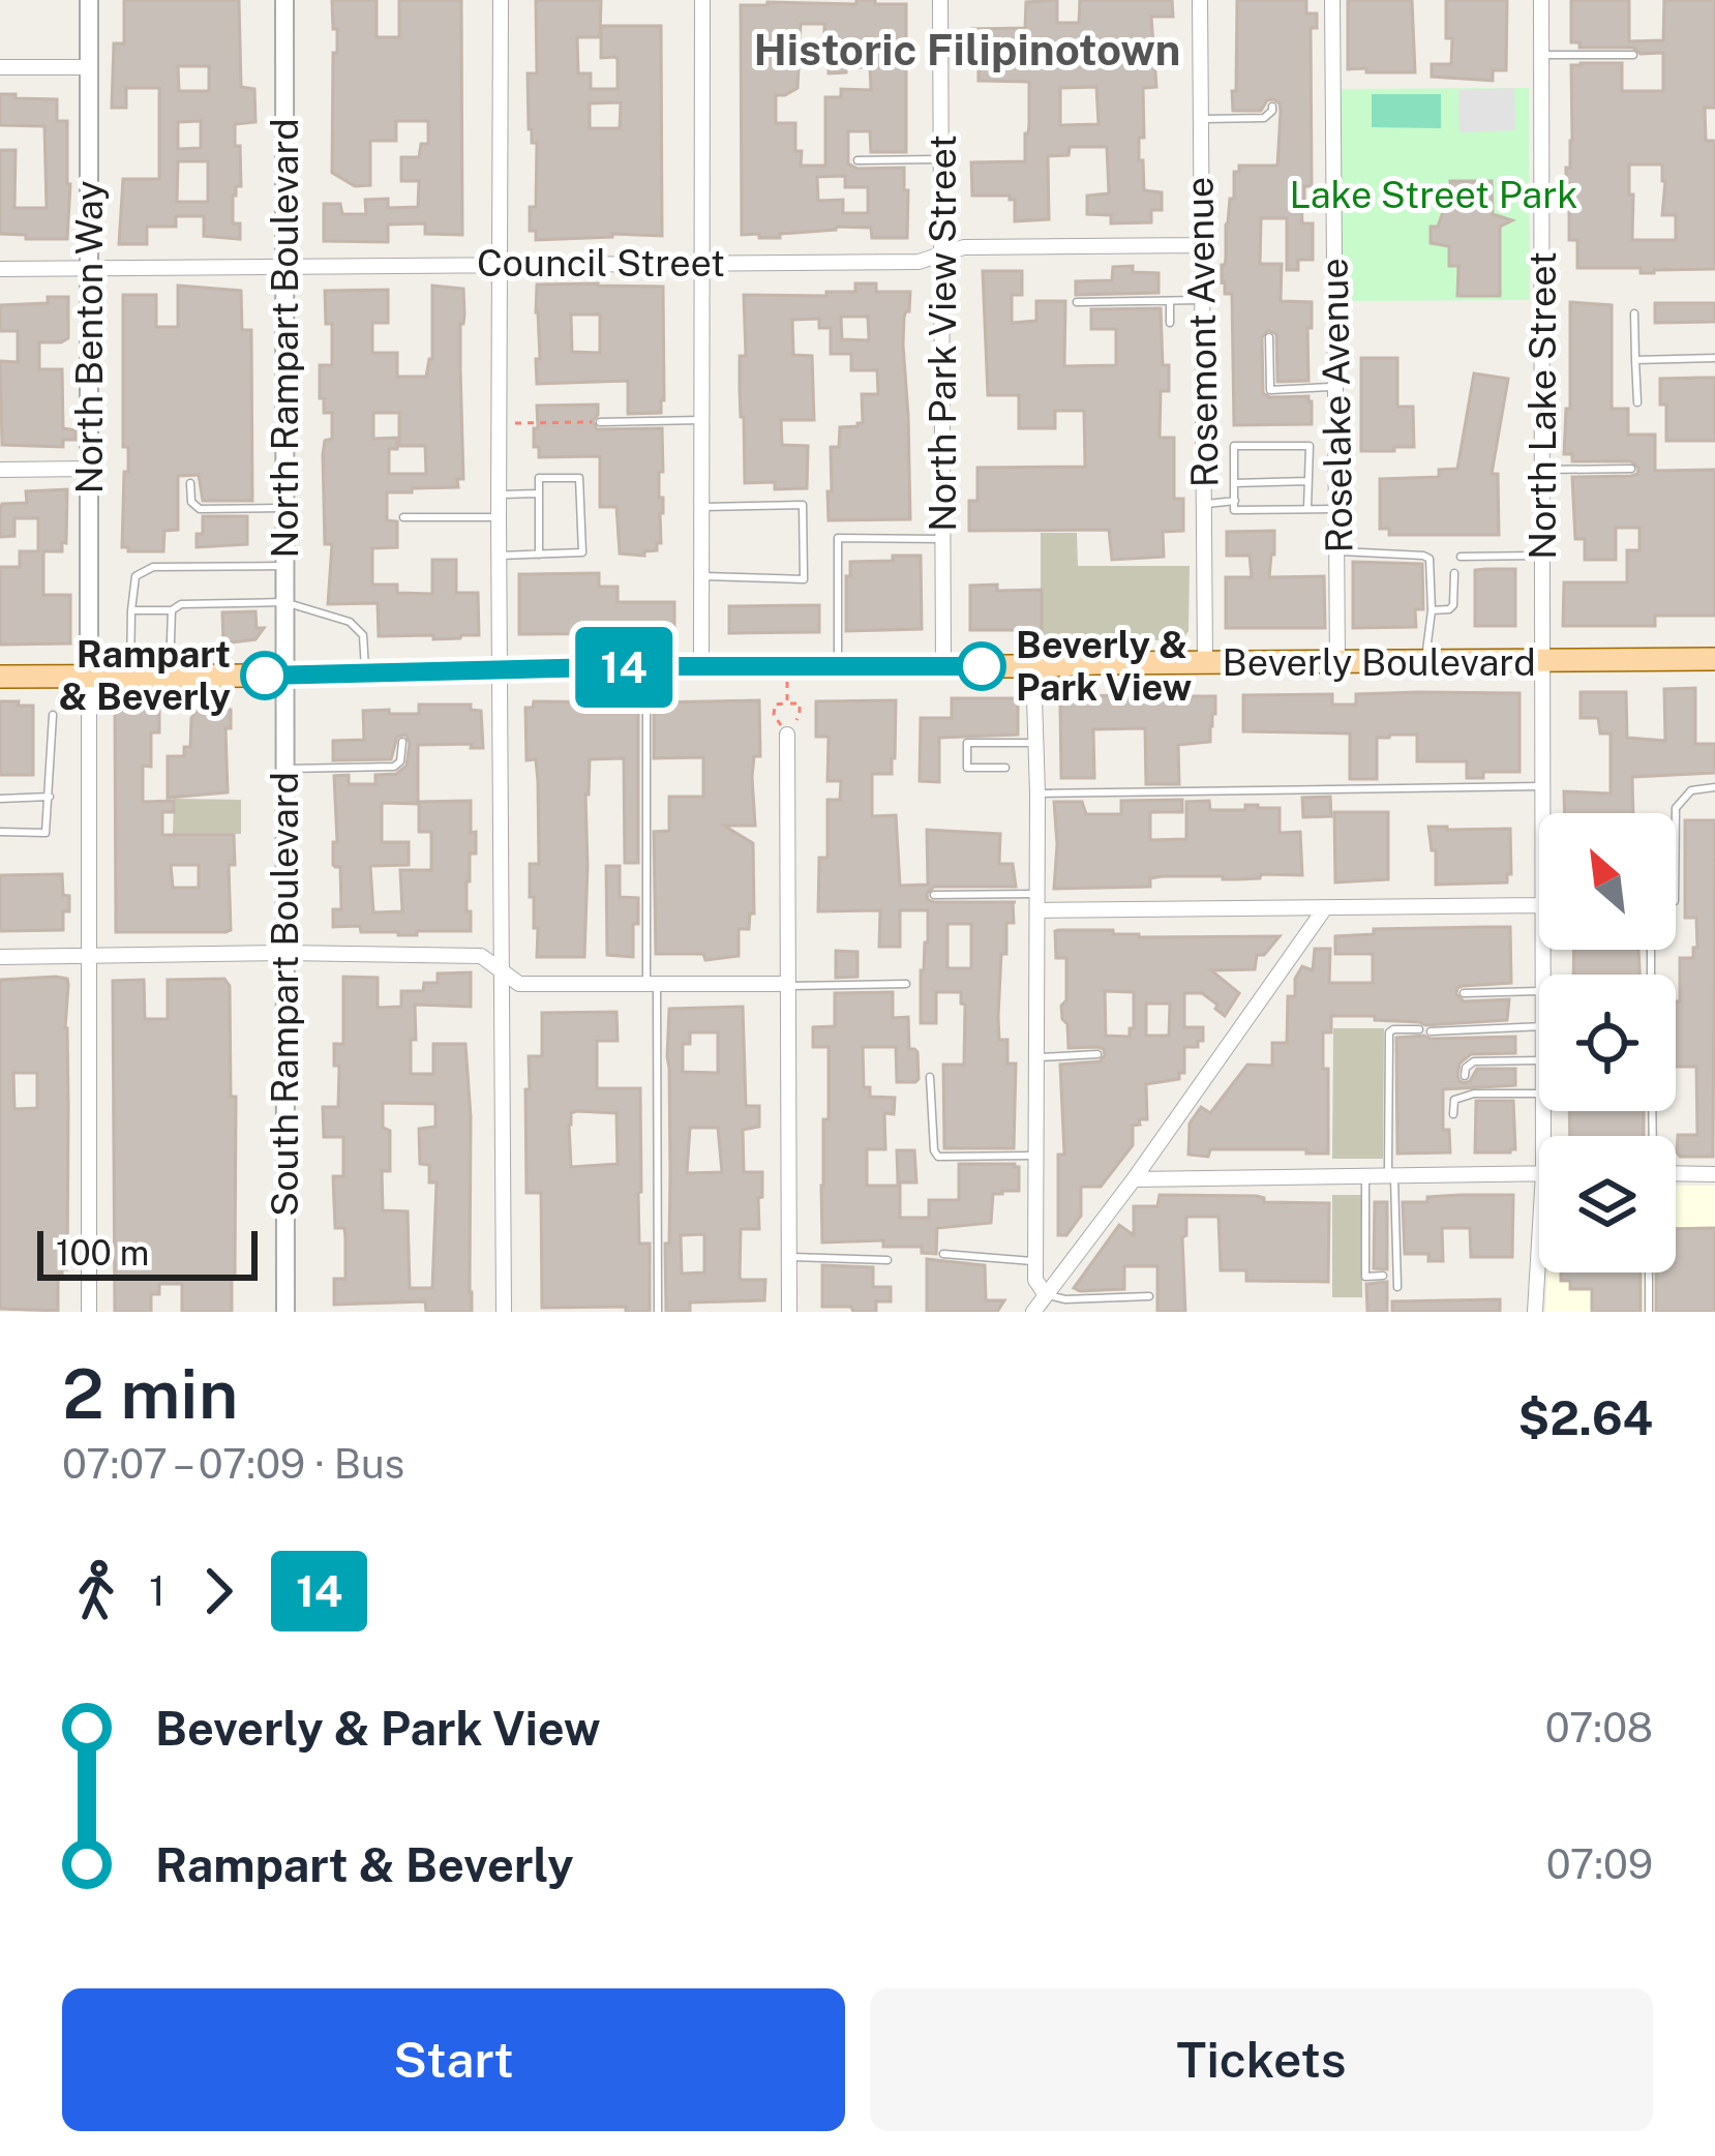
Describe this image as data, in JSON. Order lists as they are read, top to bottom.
{
  "streets": {
    "main road": ["Beverly Boulevard"],
    "street": [
      "Council Street",
      "Rosemont Avenue",
      "North Park View Street",
      "North Benton Way",
      "North Rampart Boulevard",
      "Roselake Avenue",
      "North Lake Street",
      "South Rampart Boulevard"
    ]
  },
  "crossings": [
    ["Council Street", "Rosemont Avenue"],
    ["Council Street", "North Park View Street"],
    ["Council Street", "North Benton Way"],
    ["Council Street", "North Rampart Boulevard"],
    ["Rosemont Avenue", "Beverly Boulevard"],
    ["North Park View Street", "Beverly Boulevard"],
    ["North Benton Way", "Beverly Boulevard"],
    ["North Rampart Boulevard", "Beverly Boulevard"],
    ["North Rampart Boulevard", "South Rampart Boulevard"],
    ["Roselake Avenue", "Beverly Boulevard"],
    ["North Lake Street", "Beverly Boulevard"],
    ["Beverly Boulevard", "South Rampart Boulevard"]
  ],
  "districts": ["Historic Filipinotown"],
  "parks": ["Lake Street Park"],
  "places": ["Beverly & Park View", "Rampart & Beverly"],
  "lines": ["bus line 14"],
  "scale_bar": "100 m",
  "north": "top left",
  "page": {
    "on_map": "14",
    "scale": "100 m",
    "heading": ["2 min", "07:07 – 07:09 · Bus", "$2.64"],
    "legs": ["1", "14"],
    "list": [
      {
        "name": "Beverly & Park View",
        "value": "07:08"
      },
      {
        "name": "Rampart & Beverly",
        "value": "07:09"
      }
    ],
    "buttons": ["Start", "Tickets"]
  }
}
